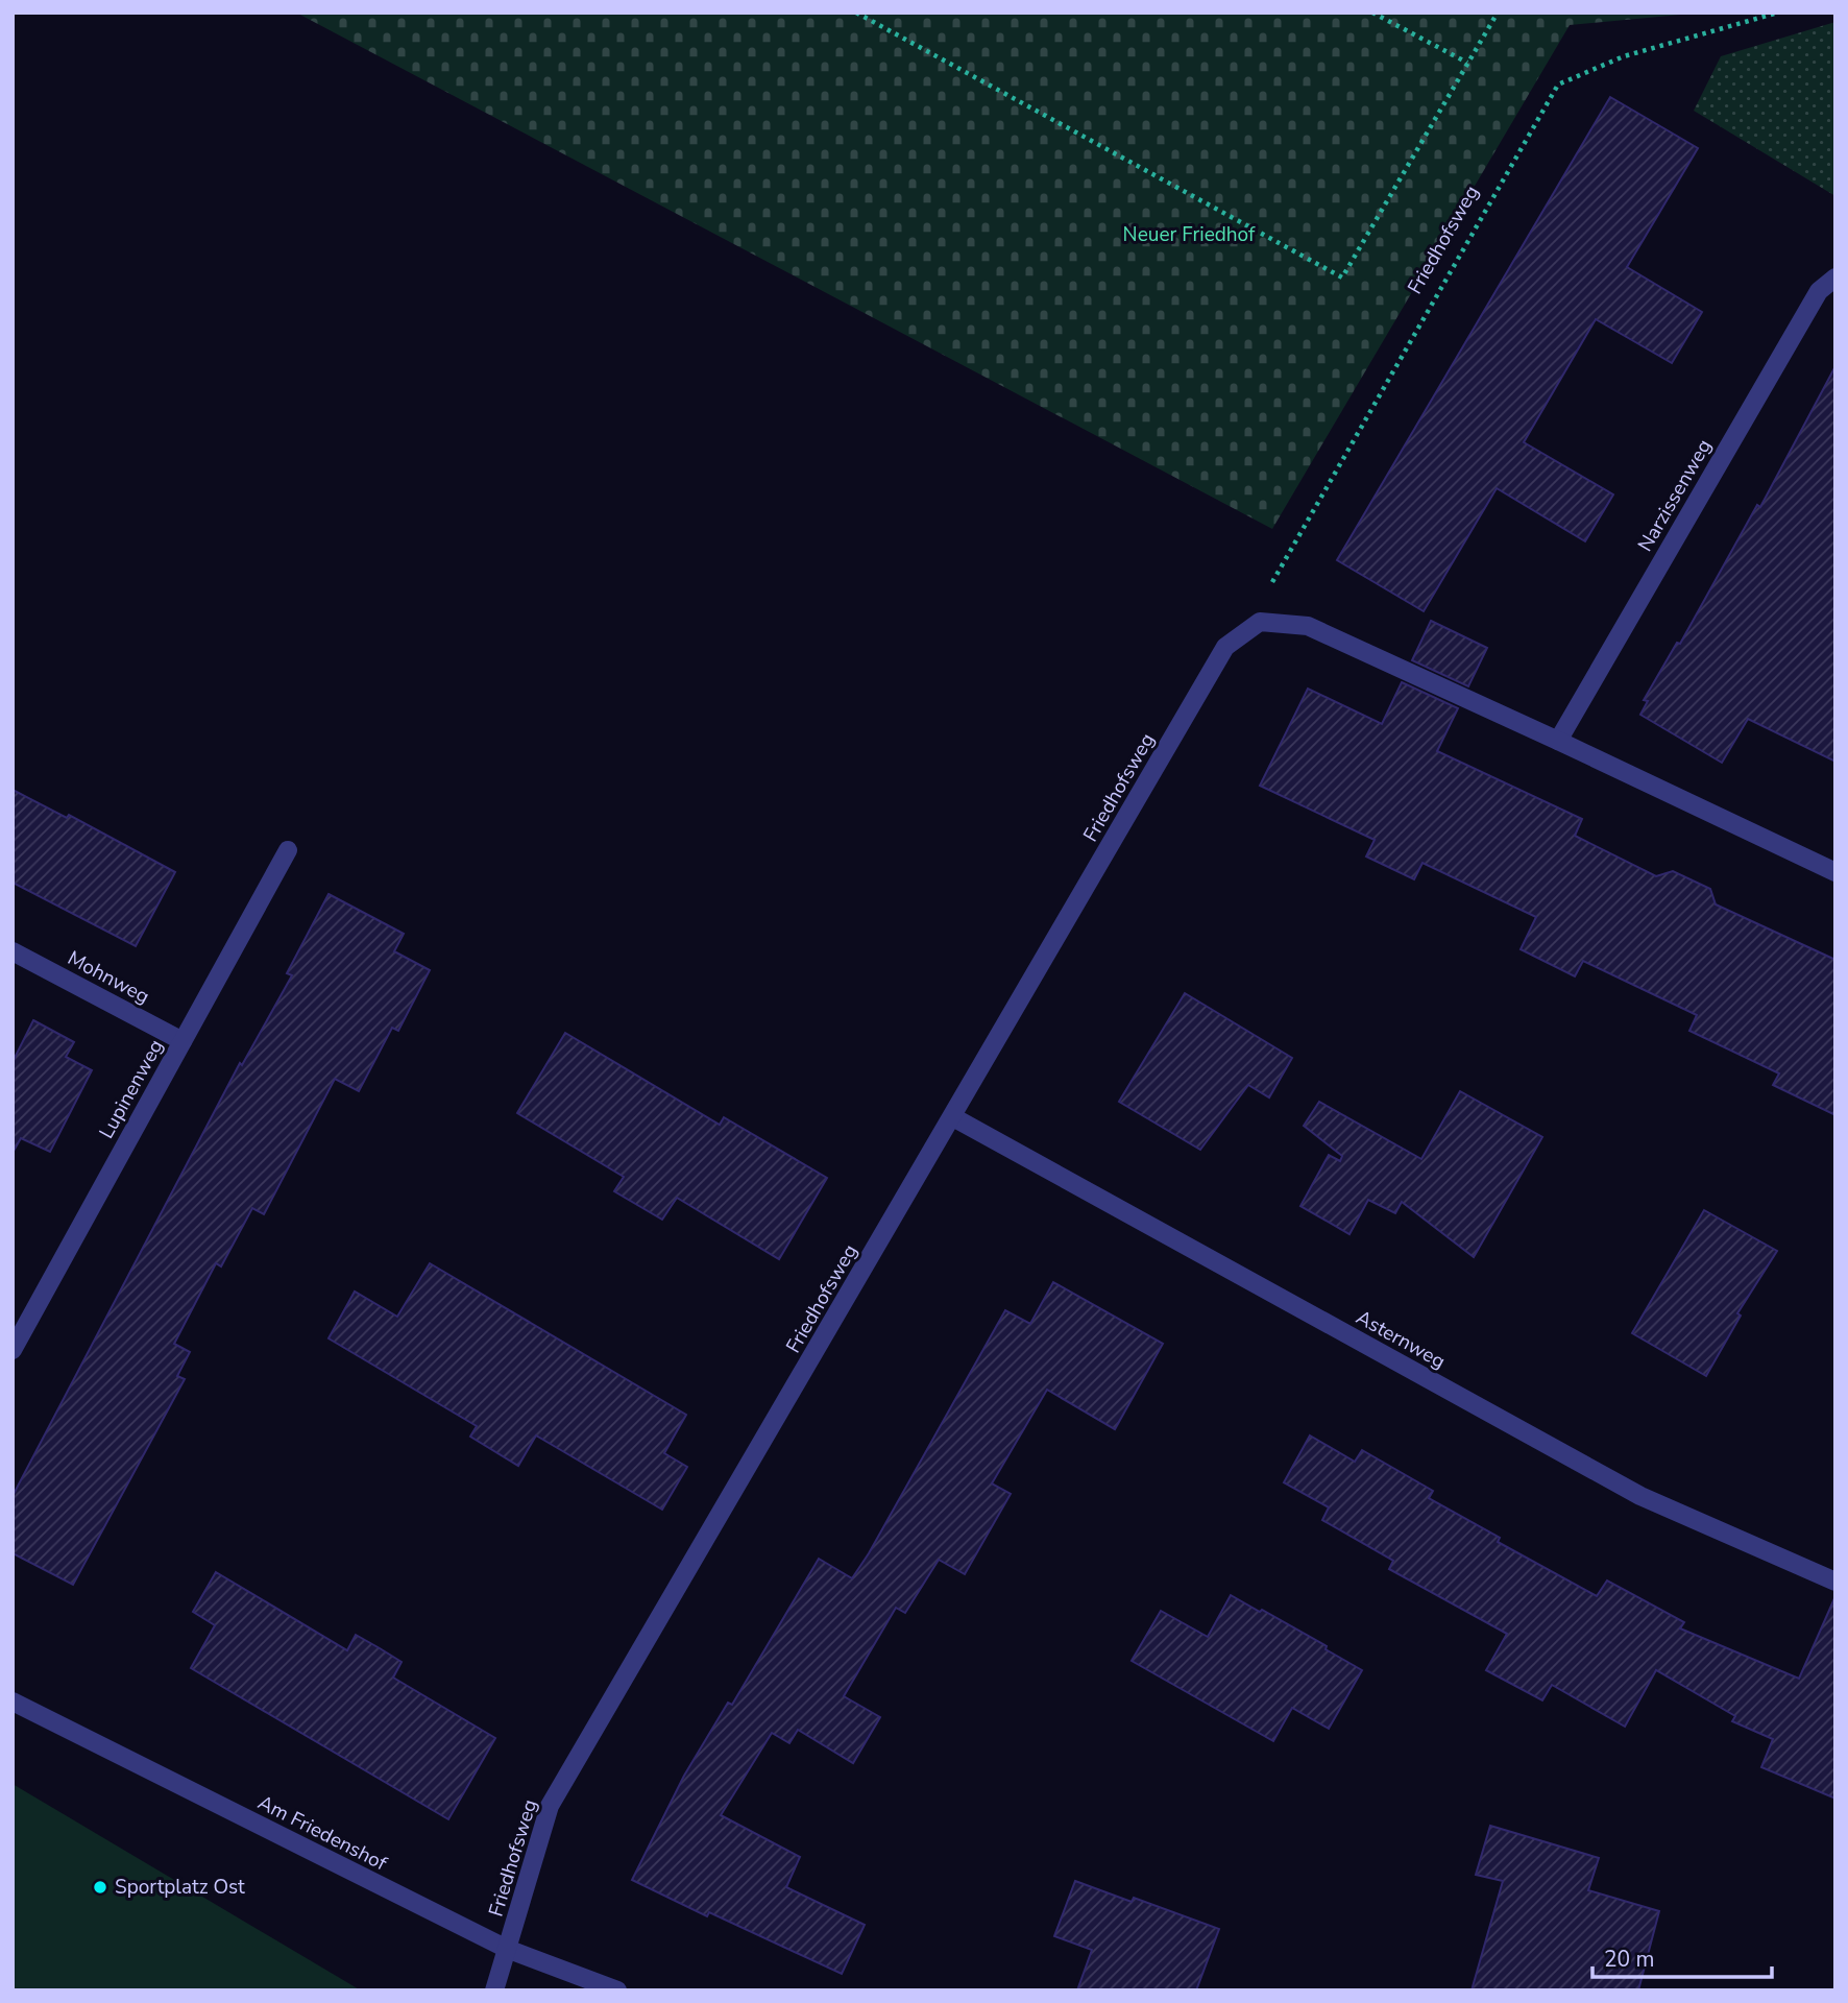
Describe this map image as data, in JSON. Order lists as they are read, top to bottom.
{
  "streets": {
    "street": [
      "Friedhofsweg",
      "Narzissenweg",
      "Mohnweg",
      "Lupinenweg",
      "Asternweg",
      "Am Friedenshof"
    ]
  },
  "crossings": [
    ["Friedhofsweg", "Asternweg"],
    ["Friedhofsweg", "Am Friedenshof"],
    ["Mohnweg", "Lupinenweg"]
  ],
  "parks": ["Neuer Friedhof"],
  "places": ["Sportplatz Ost"],
  "scale_bar": "20 m"
}
